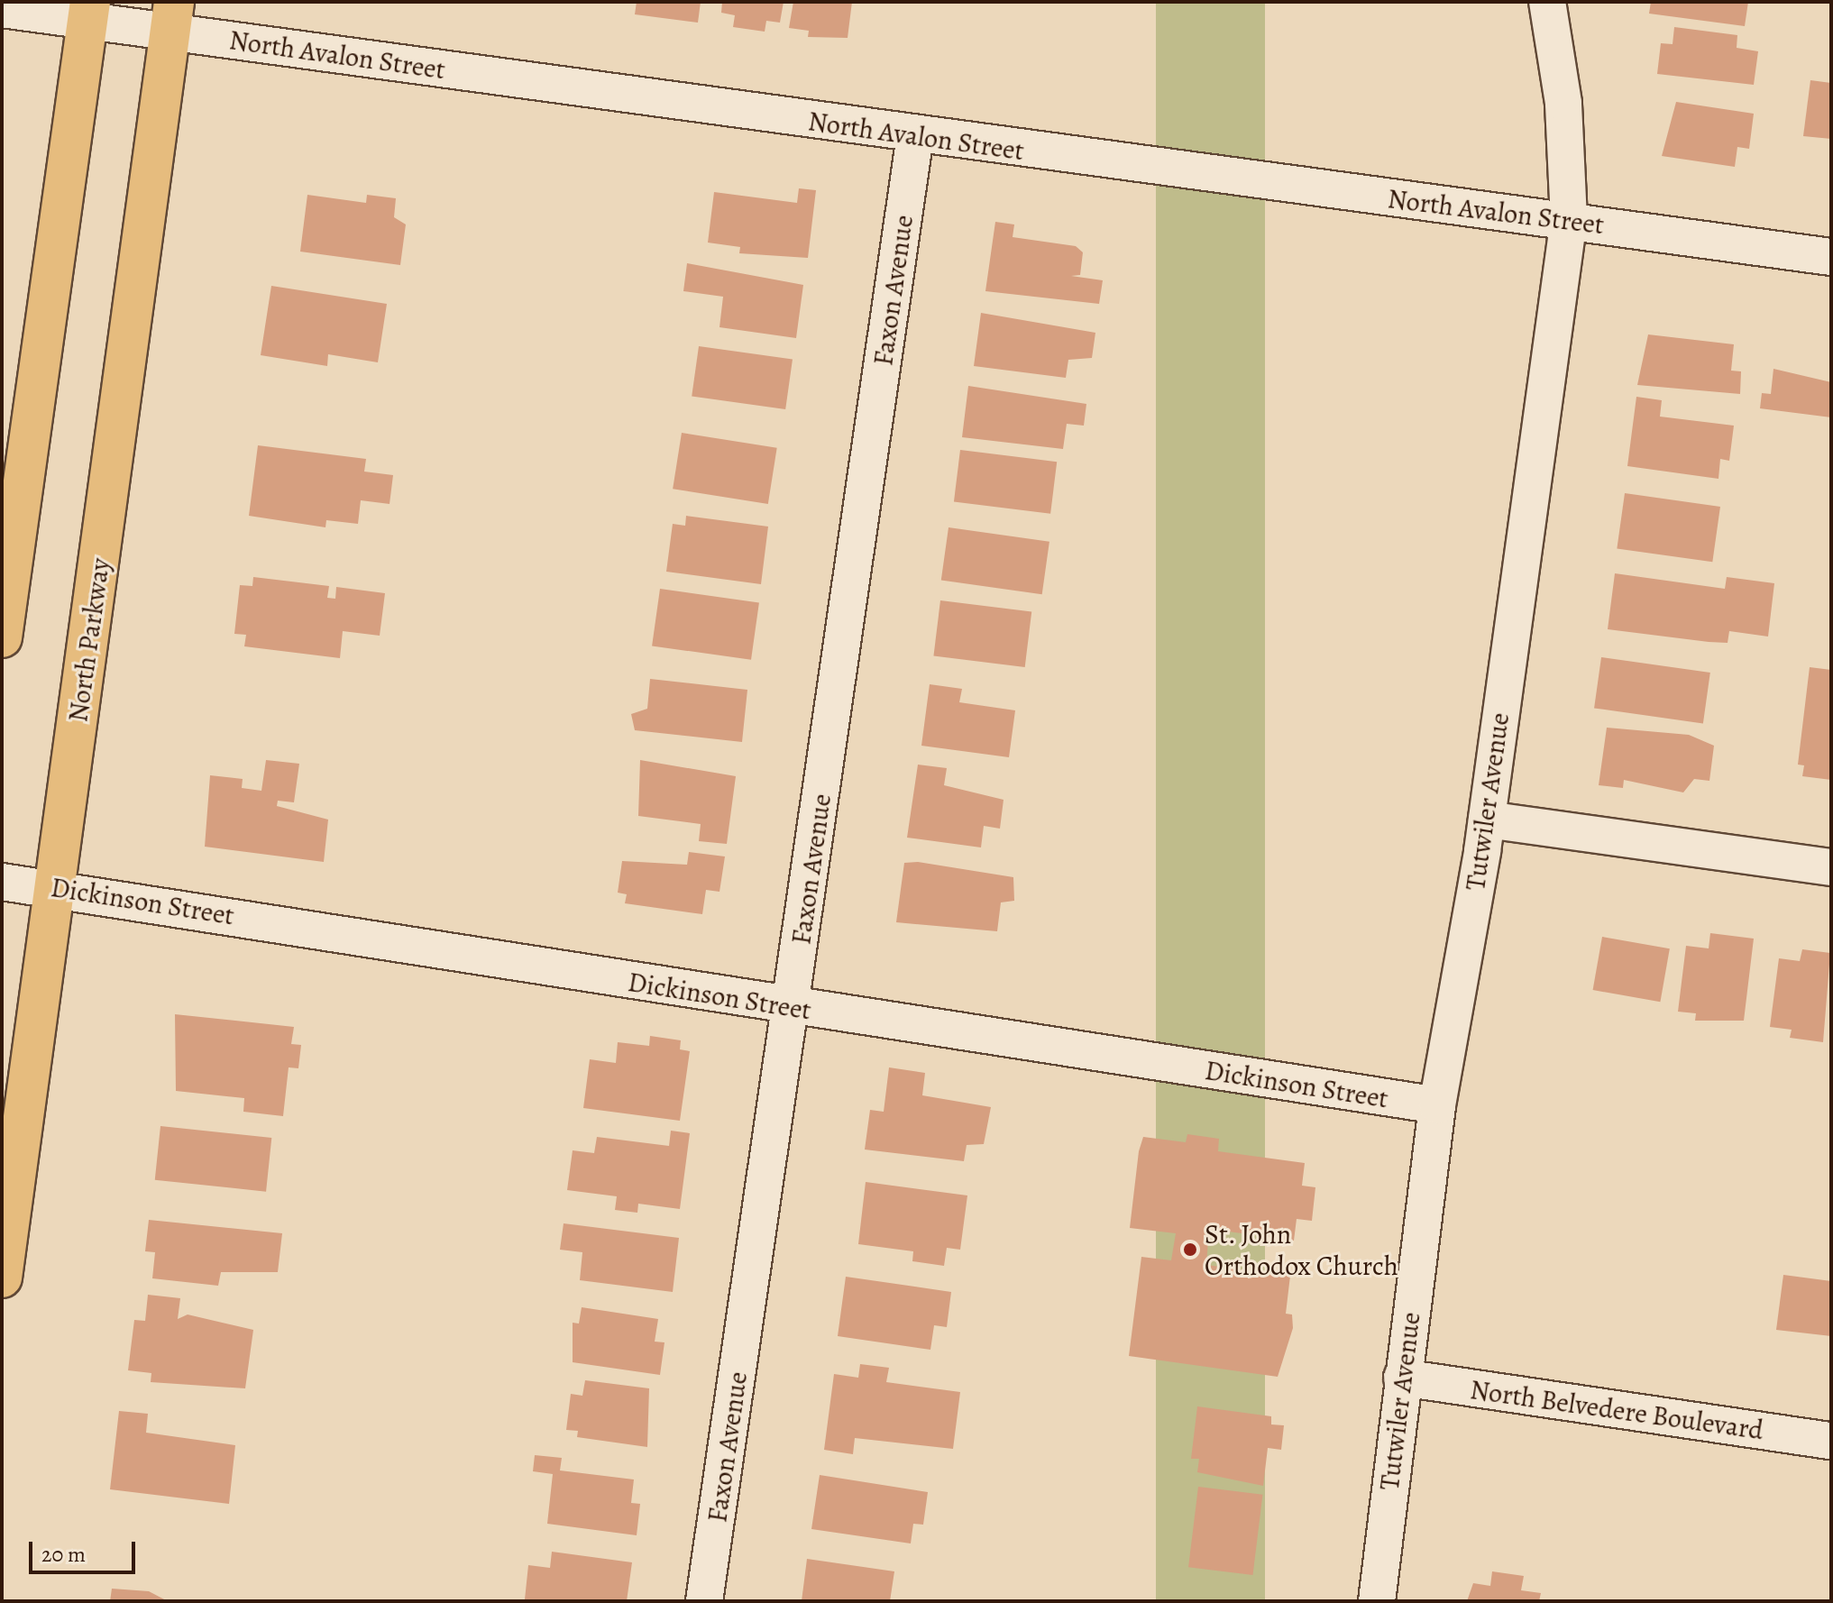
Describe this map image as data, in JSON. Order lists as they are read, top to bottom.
{
  "streets": {
    "main road": ["North Parkway"],
    "street": [
      "North Avalon Street",
      "Faxon Avenue",
      "Tutwiler Avenue",
      "Dickinson Street",
      "North Belvedere Boulevard"
    ]
  },
  "crossings": [
    ["North Avalon Street", "Faxon Avenue"],
    ["North Avalon Street", "North Parkway"],
    ["North Avalon Street", "Tutwiler Avenue"],
    ["Faxon Avenue", "Dickinson Street"],
    ["North Parkway", "Dickinson Street"],
    ["Tutwiler Avenue", "Dickinson Street"],
    ["Tutwiler Avenue", "North Belvedere Boulevard"]
  ],
  "places": ["St. John Orthodox Church"],
  "scale_bar": "20 m"
}
